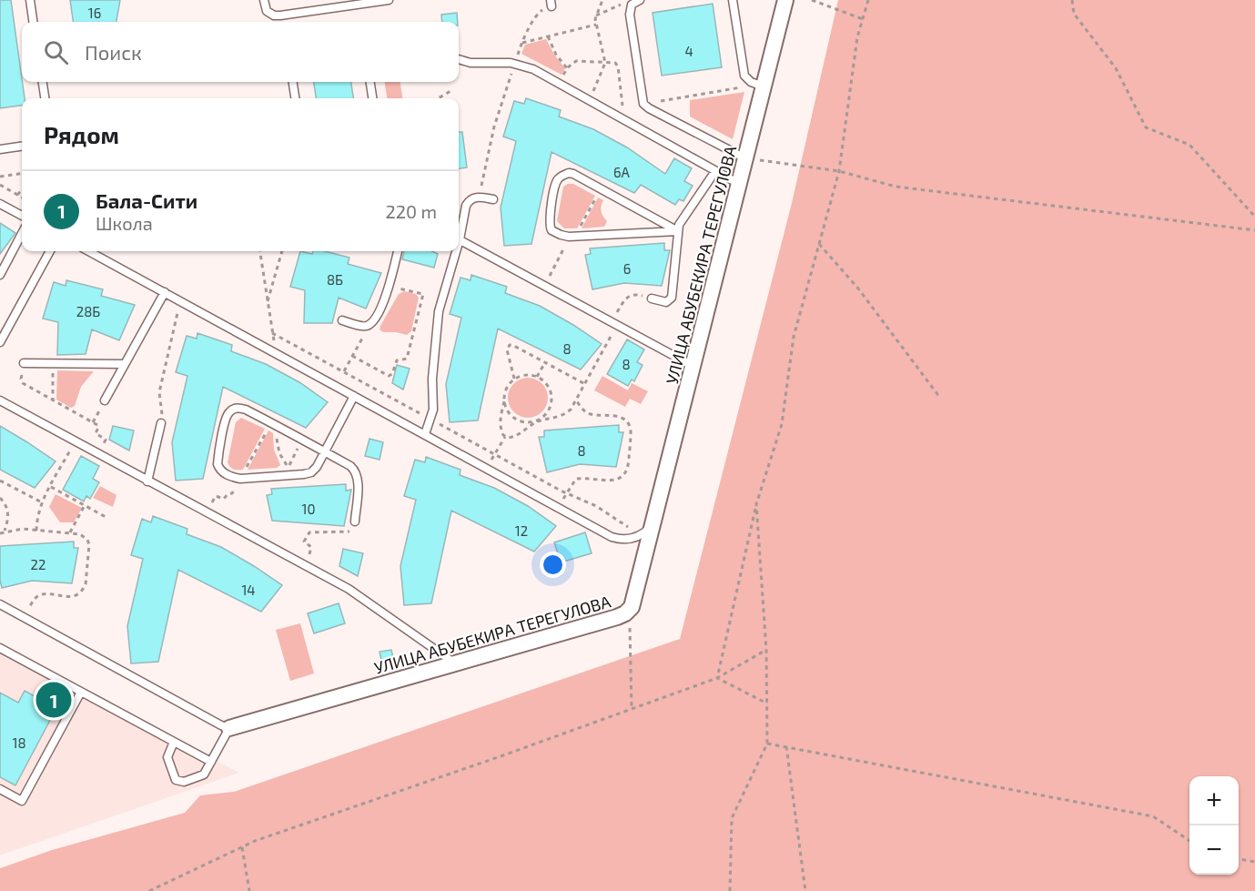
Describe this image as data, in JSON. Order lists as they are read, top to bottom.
{
  "streets": {
    "street": ["УЛИЦА АБУБЕКИРА ТЕРЕГУЛОВА"]
  },
  "house_numbers": [
    "16",
    "4",
    "6А",
    "6",
    "8Б",
    "28Б",
    "8",
    "8",
    "8",
    "10",
    "12",
    "22",
    "14",
    "18"
  ],
  "page": {
    "search": "Поиск",
    "heading": "Рядом",
    "list": [
      {
        "mark": "1",
        "name": "Бала-Сити",
        "note": "Школа",
        "value": "220 m"
      }
    ],
    "pins": "1",
    "map_buttons": ["+", "−"]
  }
}
